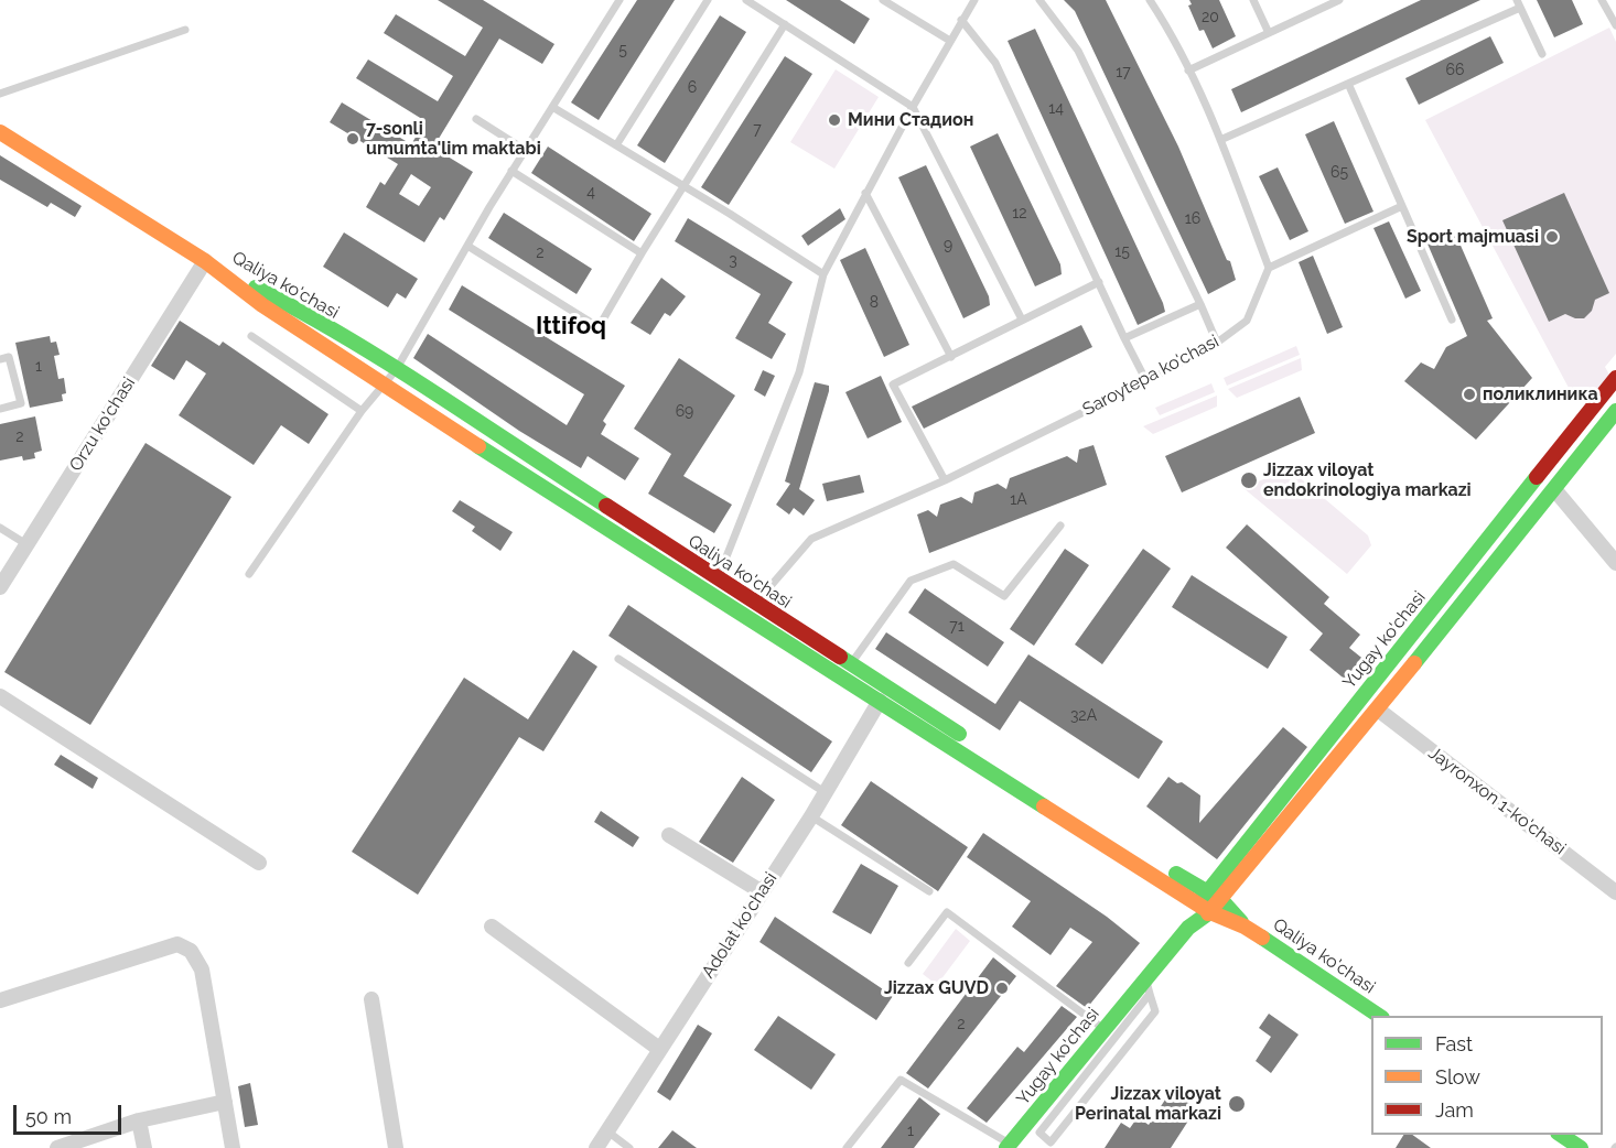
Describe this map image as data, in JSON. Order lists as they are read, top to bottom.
{
  "streets": {
    "main road": ["Qaliya ko'chasi", "Yugay ko'chasi"],
    "street": ["Orzu ko'chasi", "Jayronxon 1-ko'chasi", "Adolat ko'chasi"],
    "lane": ["Saroytepa ko'chasi"]
  },
  "crossings": [
    ["Qaliya ko'chasi", "Saroytepa ko'chasi"],
    ["Qaliya ko'chasi", "Orzu ko'chasi"],
    ["Qaliya ko'chasi", "Yugay ko'chasi"],
    ["Qaliya ko'chasi", "Adolat ko'chasi"],
    ["Yugay ko'chasi", "Jayronxon 1-ko'chasi"]
  ],
  "districts": ["Ittifoq"],
  "places": [
    "Мини Стадион",
    "7-sonli umumta'lim maktabi",
    "Sport majmuasi",
    "поликлиника",
    "Jizzax viloyat endokrinologiya markazi",
    "Jizzax GUVD",
    "Jizzax viloyat Perinatal markazi"
  ],
  "house_numbers": [
    "20",
    "5",
    "66",
    "17",
    "6",
    "14",
    "7",
    "65",
    "4",
    "12",
    "16",
    "9",
    "15",
    "2",
    "3",
    "8",
    "1",
    "69",
    "2",
    "1А",
    "71",
    "32А",
    "2",
    "1"
  ],
  "legend": ["Fast", "Slow", "Jam"],
  "scale_bar": "50 m"
}
